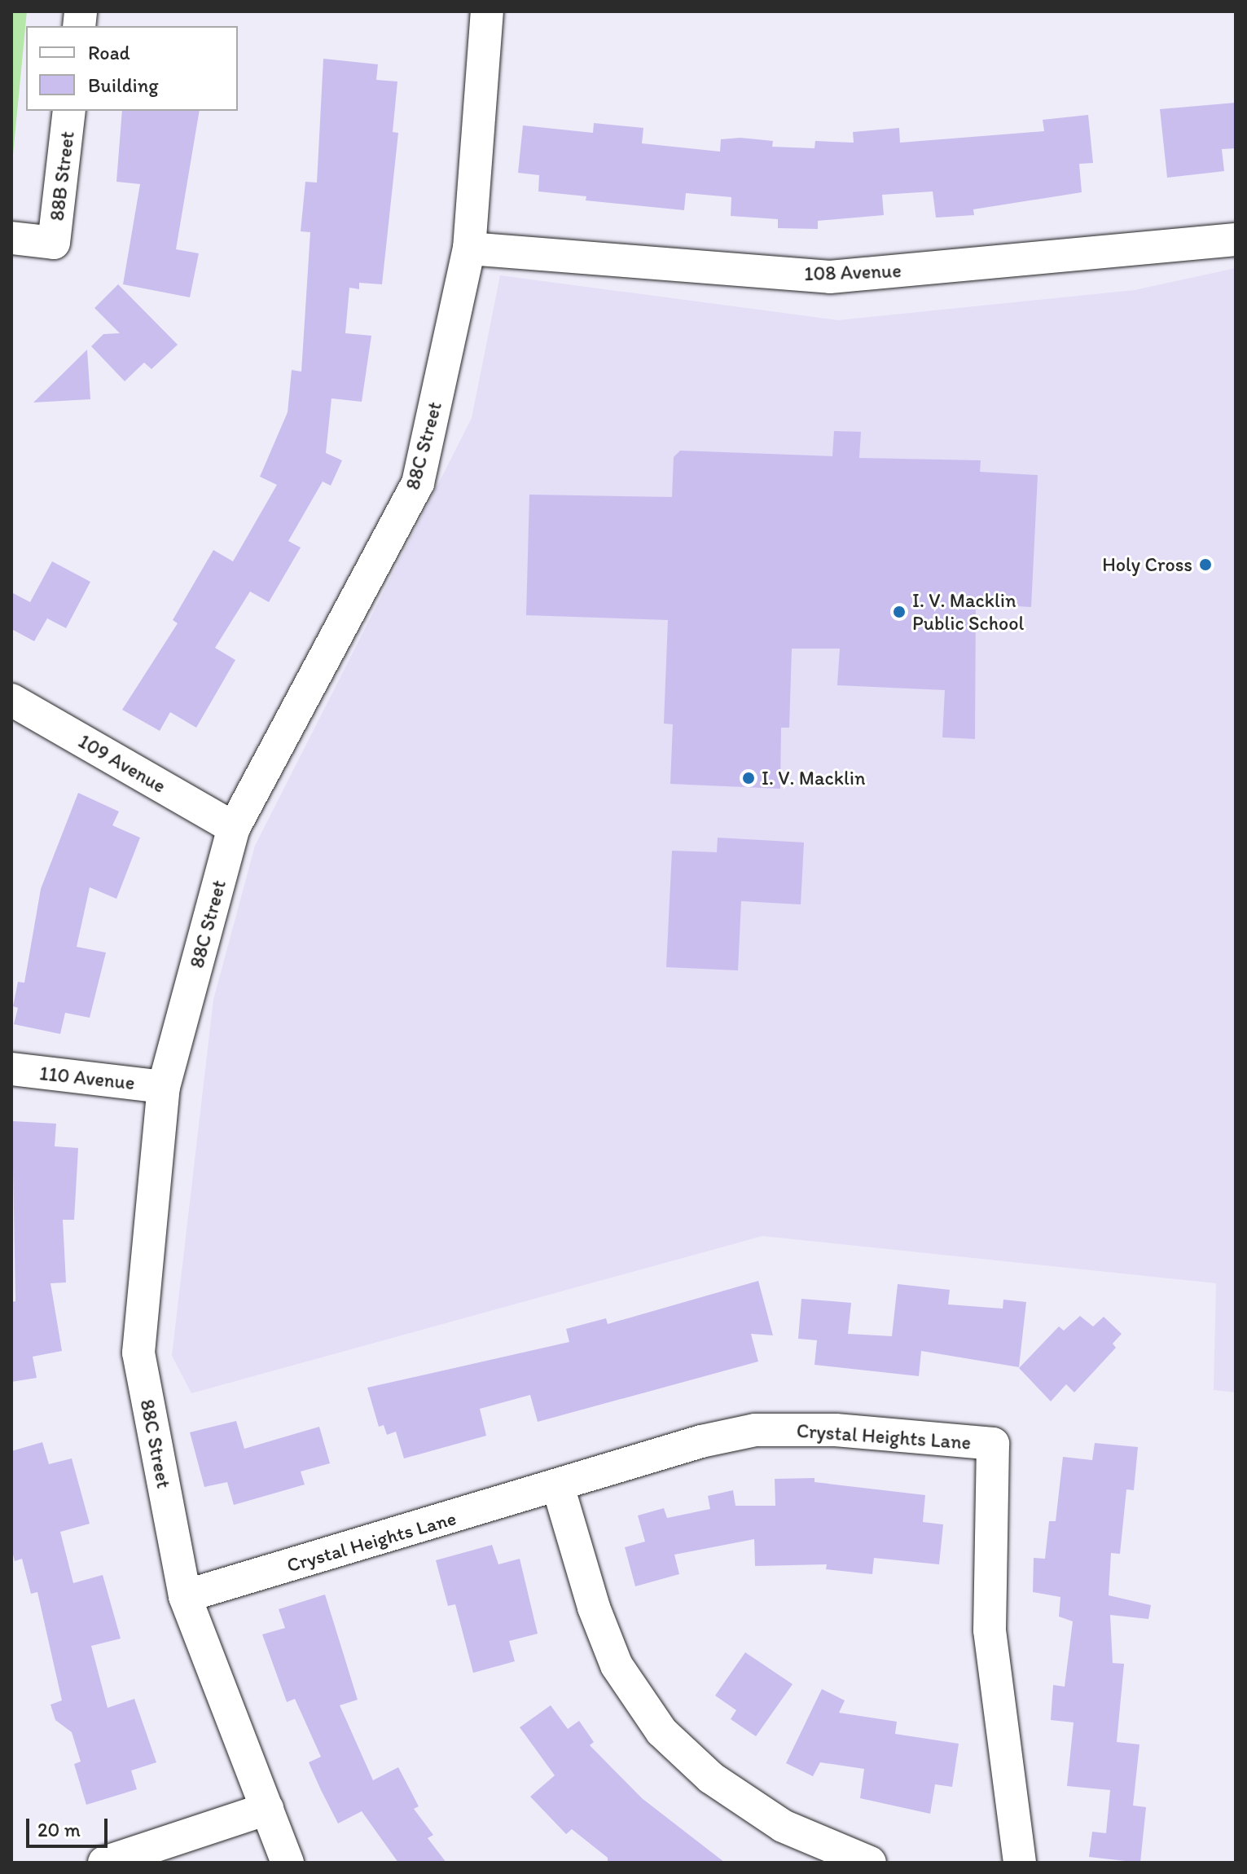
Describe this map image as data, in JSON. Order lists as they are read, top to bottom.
{
  "streets": {
    "street": [
      "88B Street",
      "108 Avenue",
      "88C Street",
      "109 Avenue",
      "110 Avenue",
      "Crystal Heights Lane"
    ]
  },
  "crossings": [
    ["108 Avenue", "88C Street"],
    ["88C Street", "109 Avenue"],
    ["88C Street", "110 Avenue"],
    ["88C Street", "Crystal Heights Lane"]
  ],
  "places": ["Holy Cross", "I. V. Macklin Public School", "I. V. Macklin"],
  "legend": ["Road", "Building"],
  "scale_bar": "20 m"
}
